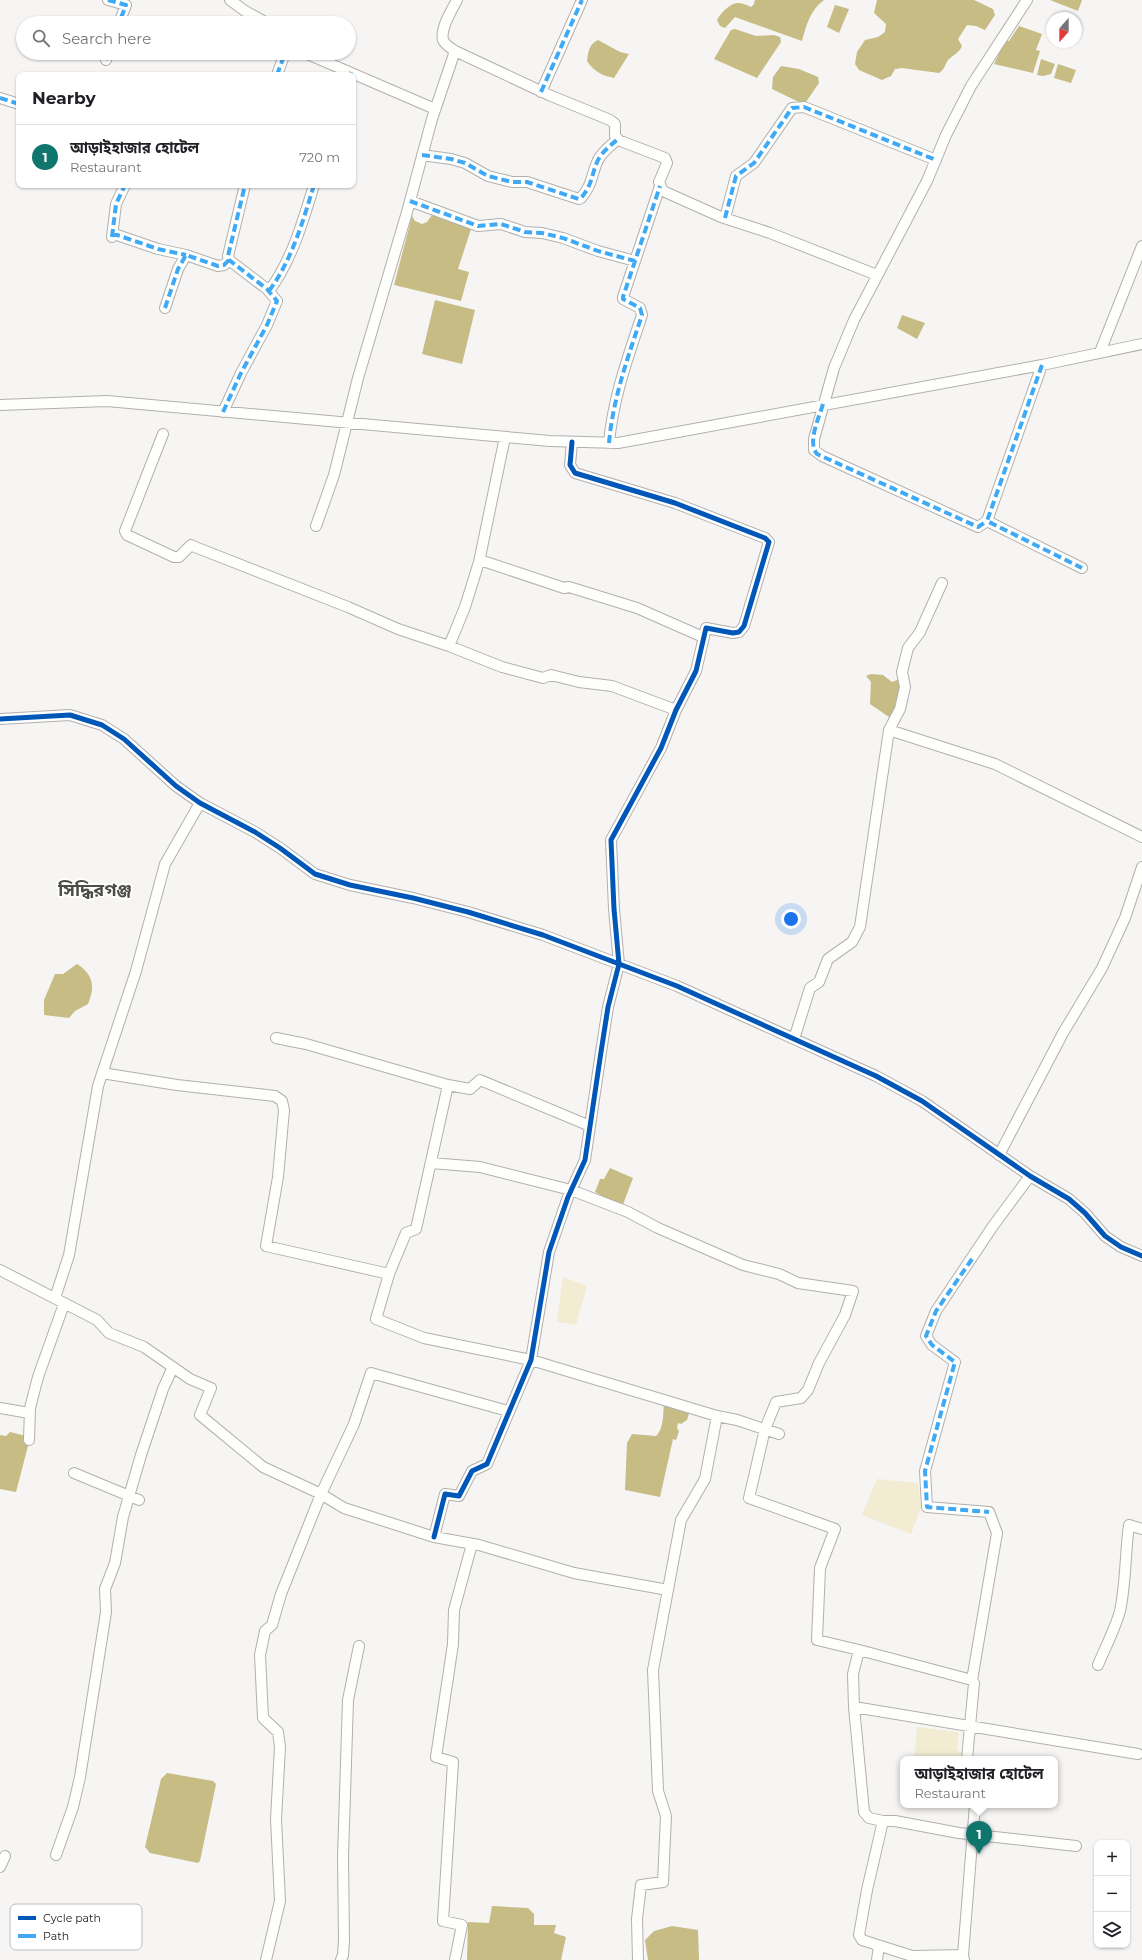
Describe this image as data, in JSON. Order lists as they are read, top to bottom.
{
  "districts": ["সিদ্ধিরগঞ্জ"],
  "legend": ["Cycle path", "Path"],
  "north": "bottom",
  "page": {
    "search": "Search here",
    "heading": "Nearby",
    "list": [
      {
        "mark": "1",
        "name": "আড়াইহাজার হোটেল",
        "note": "Restaurant",
        "value": "720 m"
      }
    ],
    "popup": ["আড়াইহাজার হোটেল", "Restaurant"],
    "pins": "1",
    "map_buttons": ["+", "−"]
  }
}
